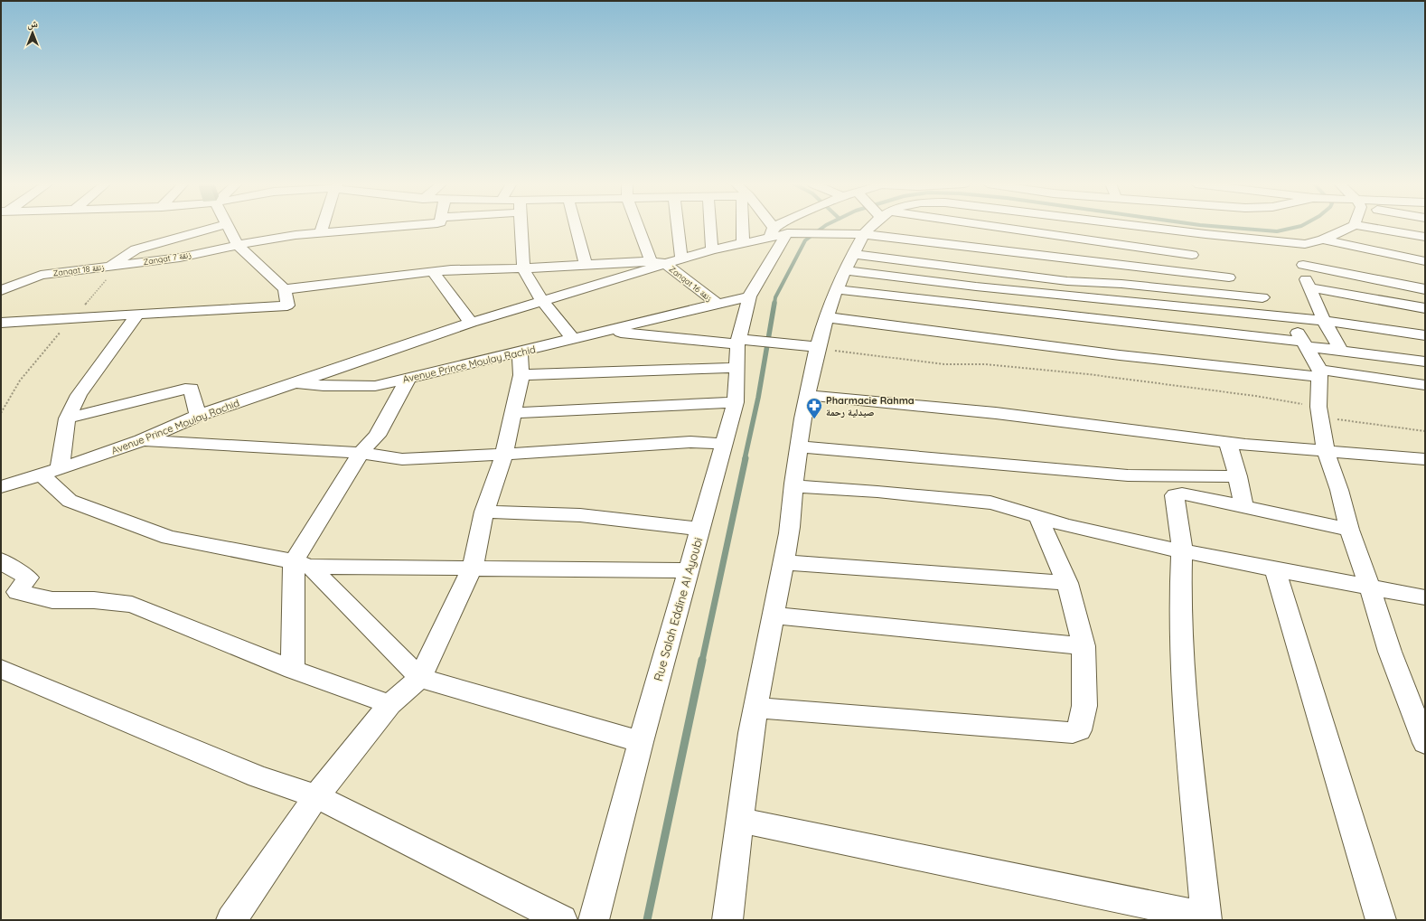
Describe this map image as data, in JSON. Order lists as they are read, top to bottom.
{
  "streets": {
    "street": [
      "Zanqat 7 زنقة",
      "Zanqat 18 زنقة",
      "Zanqat 16 زنقة",
      "Avenue Prince Moulay Rachid",
      "Rue Salah Eddine Al Ayoubi"
    ]
  },
  "crossings": [
    ["Zanqat 7 زنقة", "Zanqat 18 زنقة"],
    ["Zanqat 16 زنقة", "Avenue Prince Moulay Rachid"],
    ["Avenue Prince Moulay Rachid", "Rue Salah Eddine Al Ayoubi"]
  ],
  "places": {
    "pharmacy": ["Pharmacie Rahma صيدلية رحمة"]
  },
  "north": "top"
}
